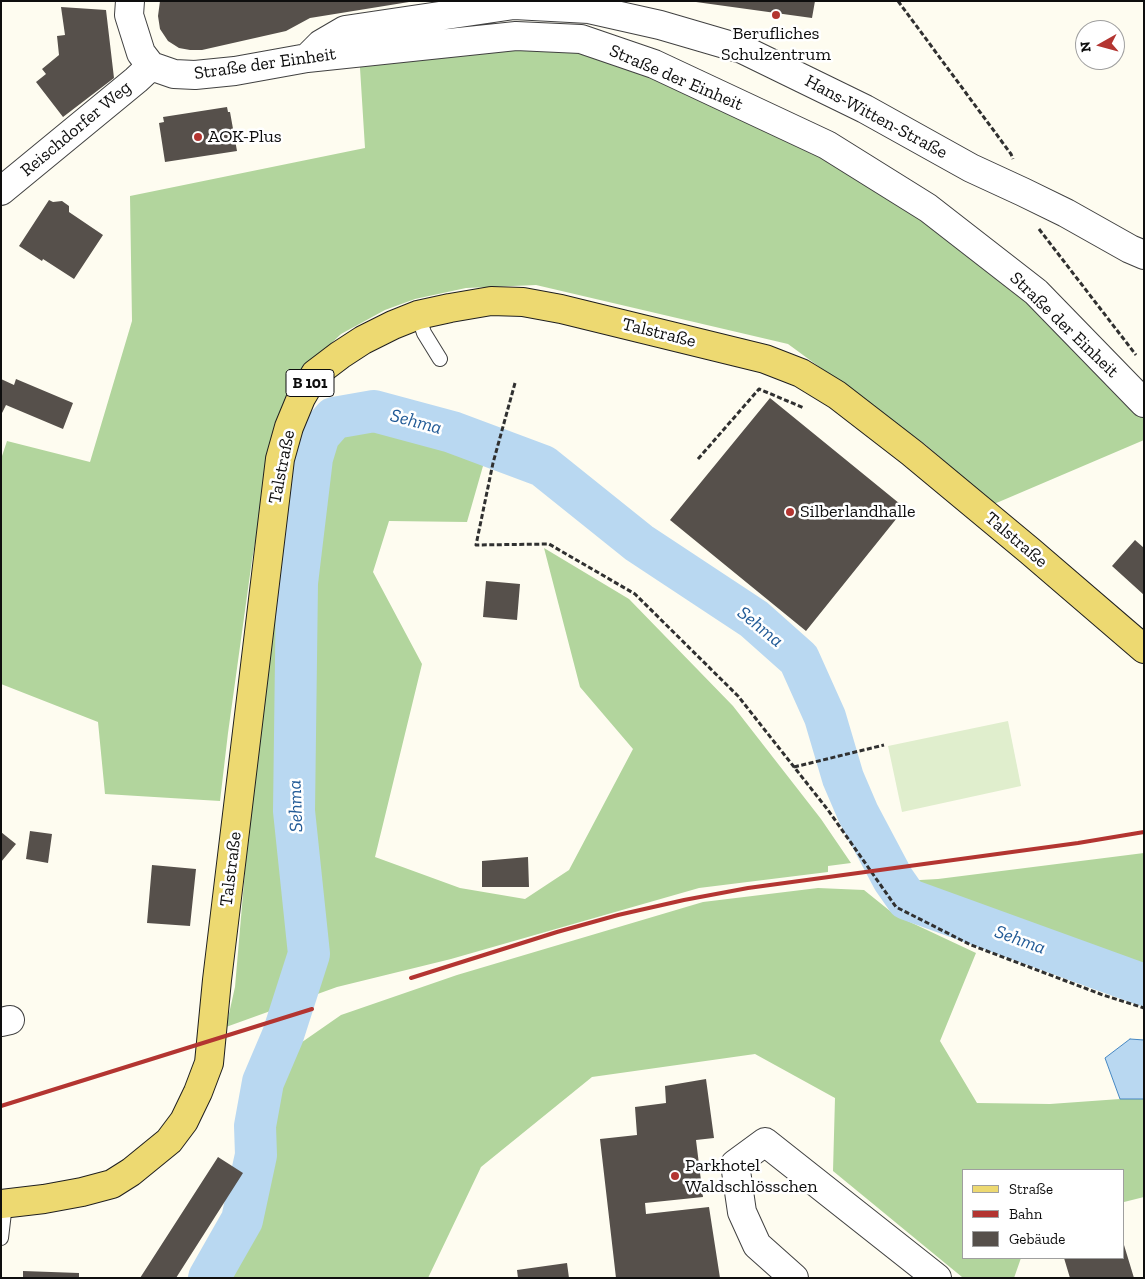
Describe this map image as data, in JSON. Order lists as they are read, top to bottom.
{
  "streets": {
    "main road": ["Talstraße", "B 101"],
    "street": ["Straße der Einheit", "Hans-Witten-Straße", "Reischdorfer Weg"]
  },
  "crossings": [
    ["Straße der Einheit", "Hans-Witten-Straße"],
    ["Straße der Einheit", "Reischdorfer Weg"]
  ],
  "water": ["Sehma"],
  "places": [
    "Berufliches Schulzentrum",
    "AOK-Plus",
    "Silberlandhalle",
    "Parkhotel Waldschlösschen"
  ],
  "legend": ["Straße", "Bahn", "Gebäude"],
  "north": "left"
}
